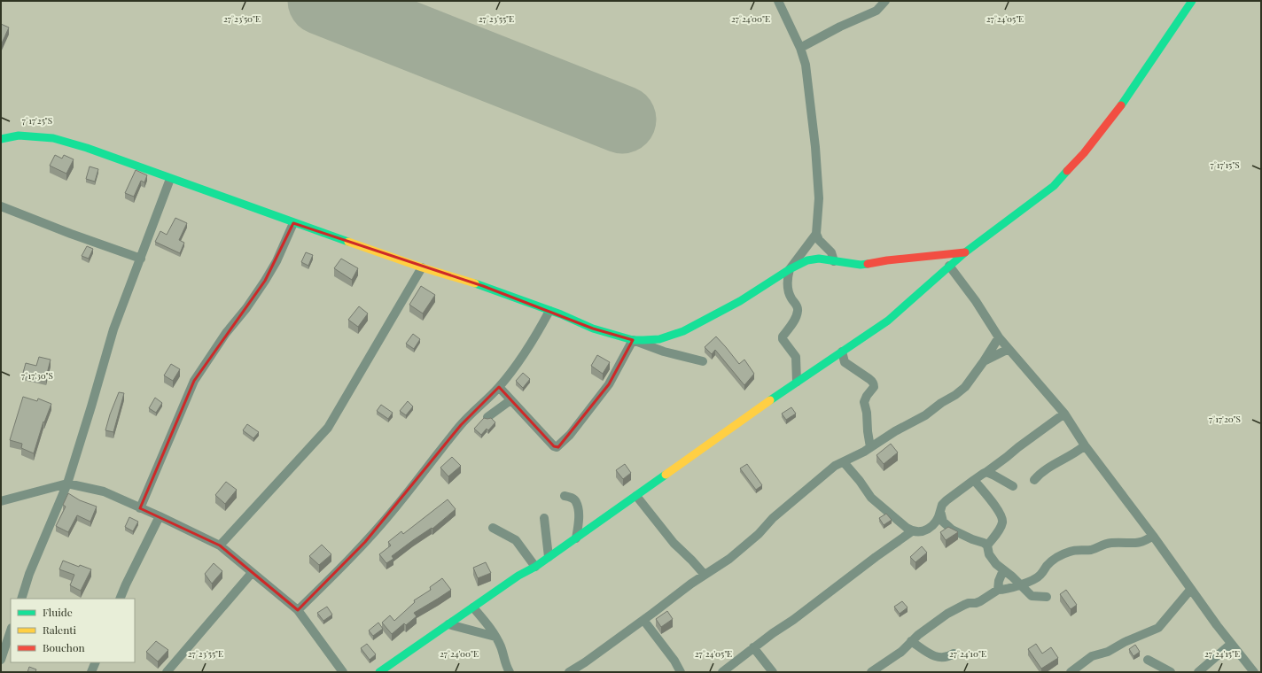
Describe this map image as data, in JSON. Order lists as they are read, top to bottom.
{
  "legend": ["Fluide", "Ralenti", "Bouchon"],
  "coordinates": [
    "27°23'50\"E",
    "27°24'00\"E",
    "27°24'05\"E",
    "27°23'55\"E",
    "7°17'25\"S",
    "7°17'15\"S",
    "7°17'30\"S",
    "7°17'20\"S",
    "27°24'10\"E",
    "27°24'15\"E"
  ]
}
